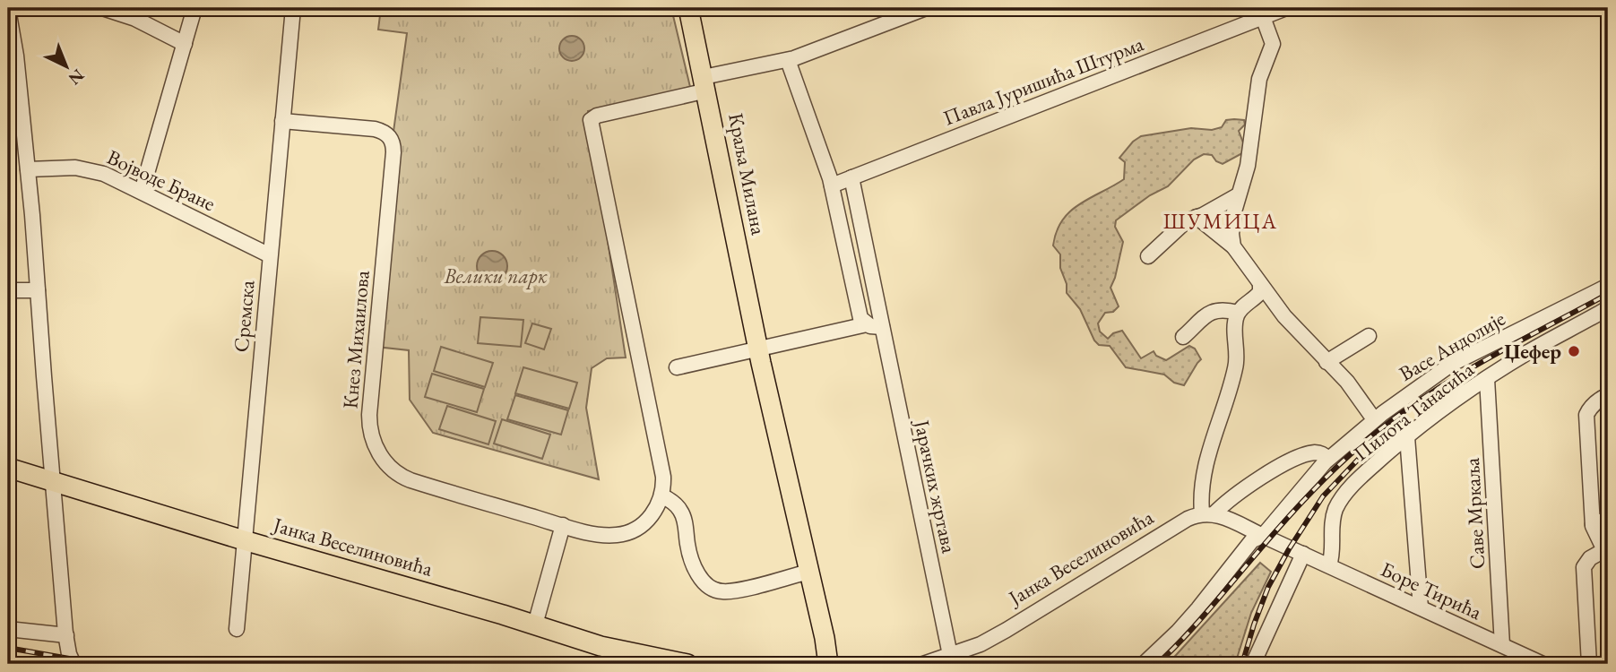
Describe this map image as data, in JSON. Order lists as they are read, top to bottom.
{
  "streets": {
    "main road": ["Краља Милана", "Јанка Веселиновића"],
    "street": [
      "Павла Јуришића Штурма",
      "Војводе Бране",
      "Сремска",
      "Кнез Михаилова",
      "Васе Андолије",
      "Пилота Танасића",
      "Јарачких жртава",
      "Саве Мркаља",
      "Боре Тирића"
    ]
  },
  "crossings": [
    ["Павла Јуришића Штурма", "Јарачких жртава"],
    ["Војводе Бране", "Сремска"],
    ["Сремска", "Кнез Михаилова"],
    ["Сремска", "Јанка Веселиновића"],
    ["Васе Андолије", "Боре Тирића"],
    ["Пилота Танасића", "Саве Мркаља"],
    ["Пилота Танасића", "Боре Тирића"],
    ["Јарачких жртава", "Јанка Веселиновића"],
    ["Саве Мркаља", "Боре Тирића"]
  ],
  "districts": ["ШУМИЦА"],
  "parks": ["Велики парк"],
  "places": ["Џефер"],
  "north": "bottom right"
}
